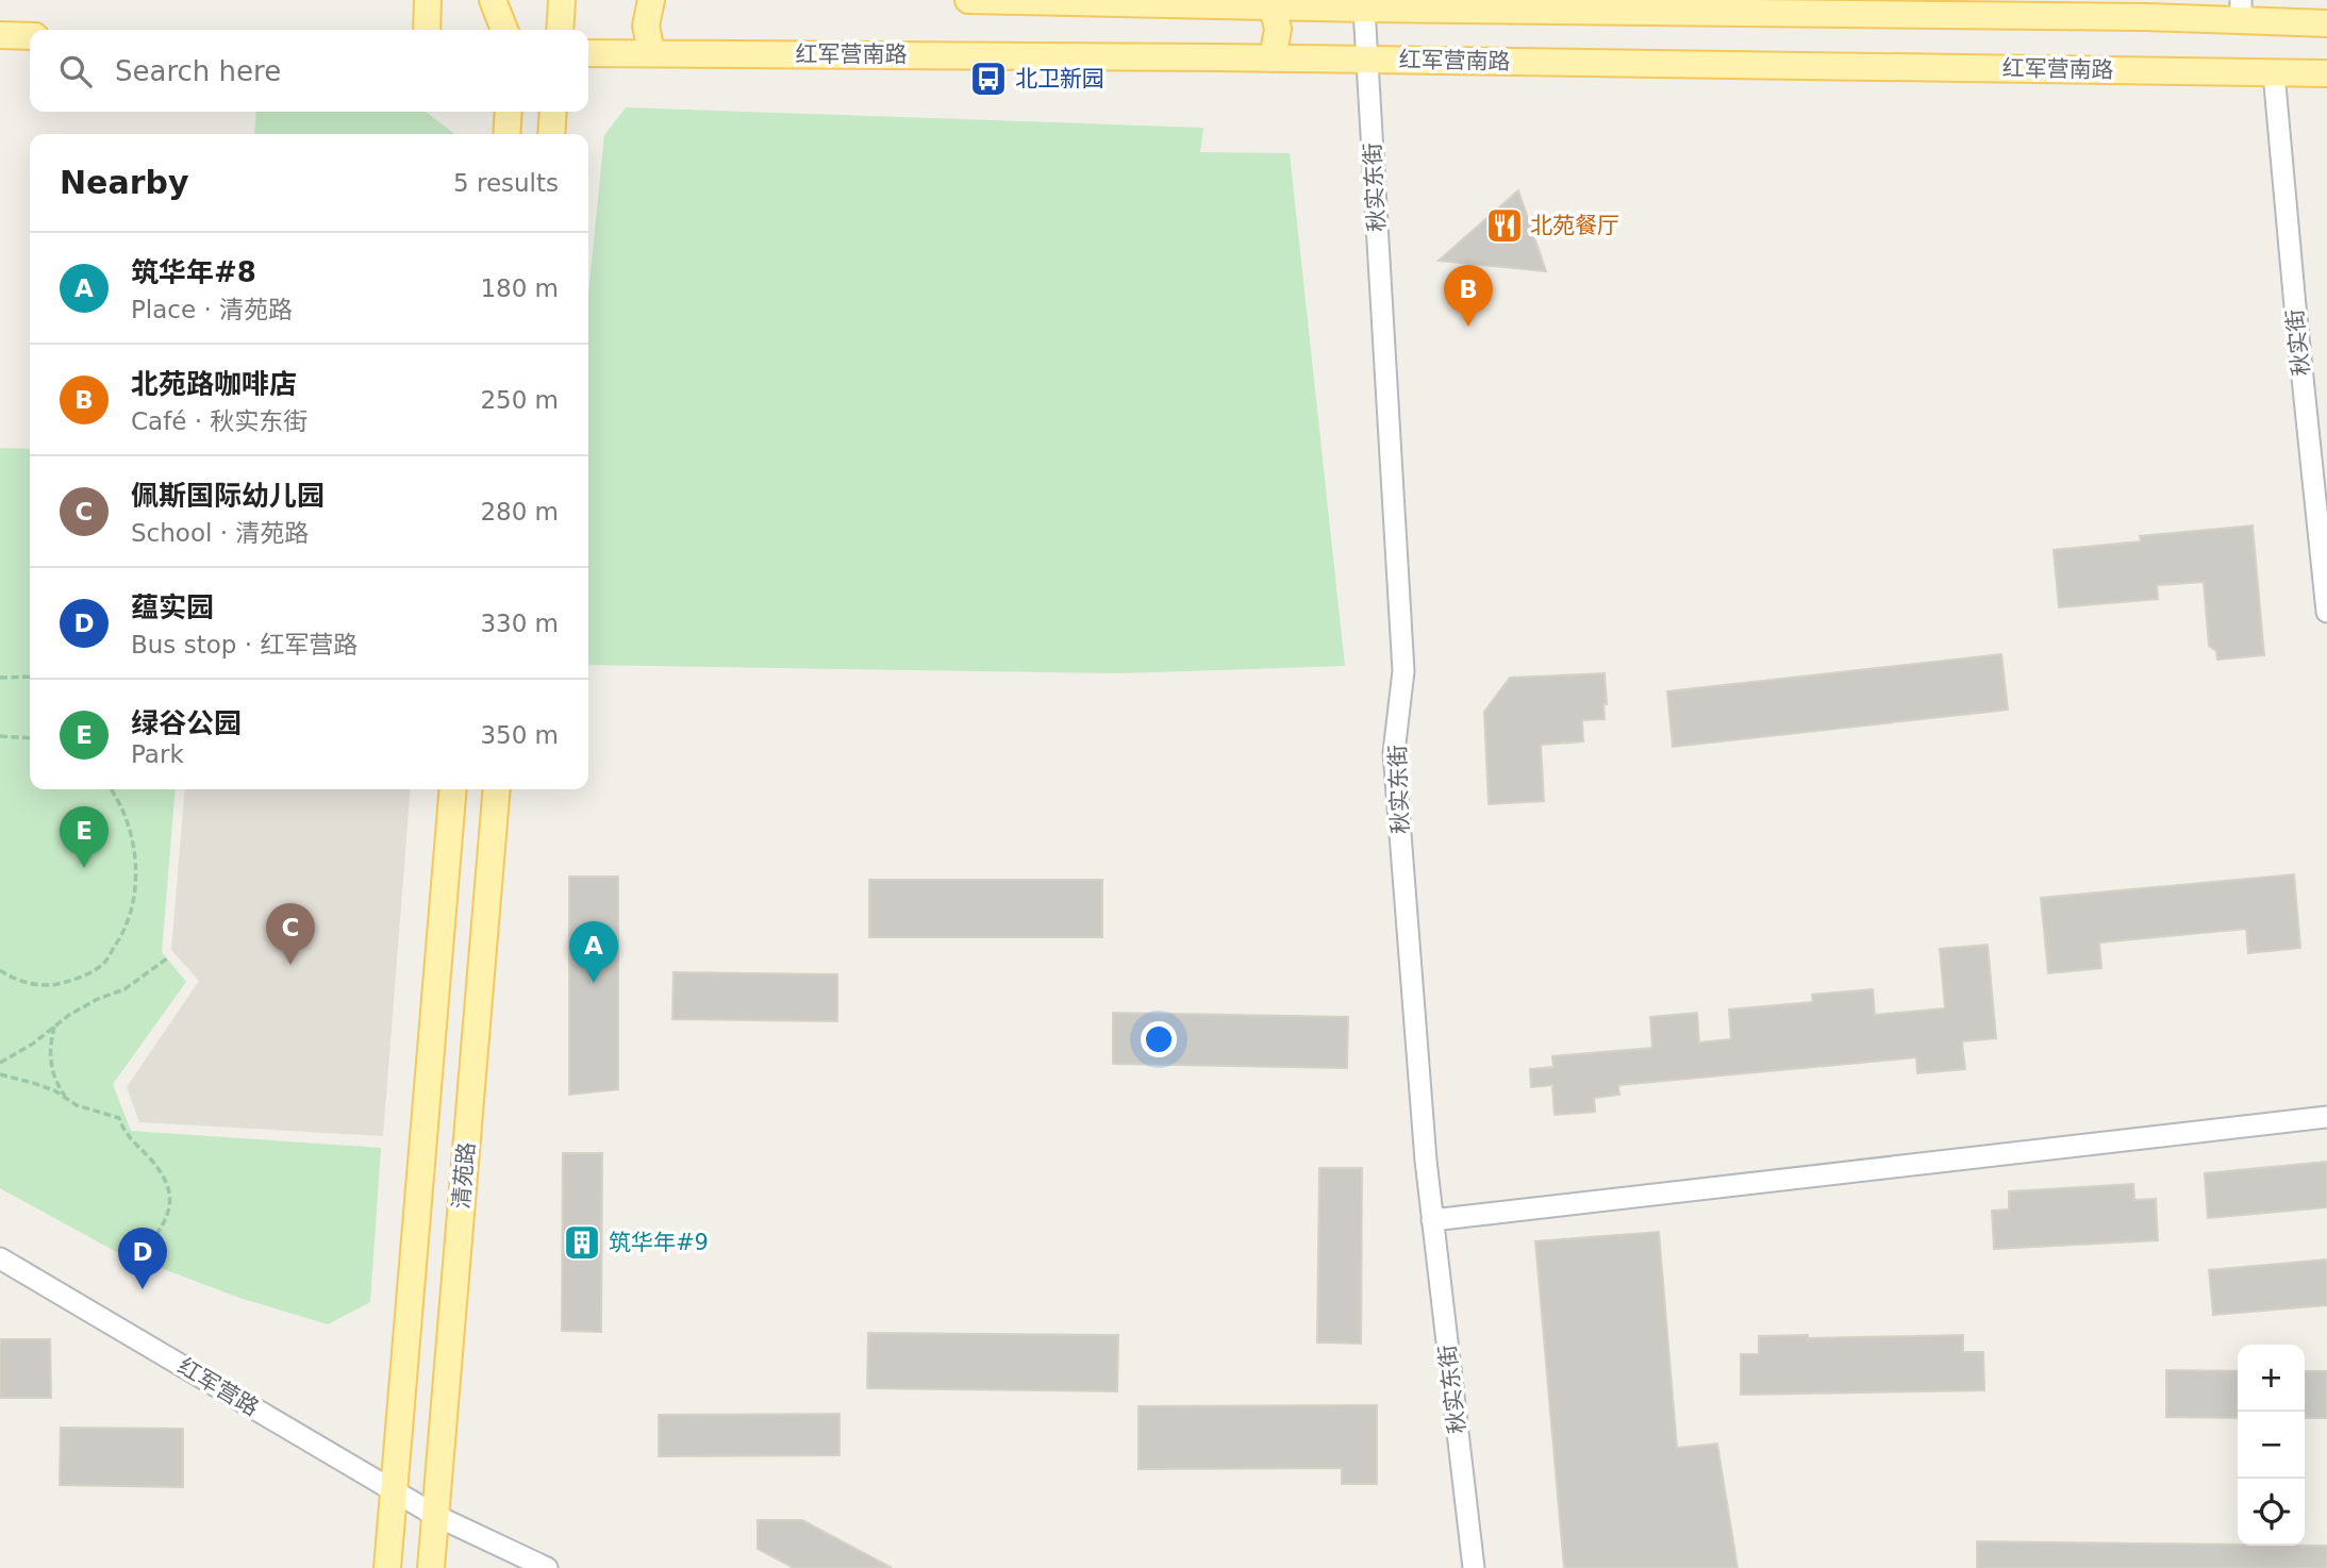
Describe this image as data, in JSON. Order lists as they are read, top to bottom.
{
  "streets": {
    "main road": ["红军营南路", "清苑路"],
    "street": ["秋实东街", "秋实街", "红军营路"]
  },
  "crossings": [
    ["红军营南路", "秋实东街"],
    ["红军营南路", "秋实街"],
    ["清苑路", "红军营路"]
  ],
  "places": {
    "bus stop": ["北卫新园"],
    "restaurant": ["北苑餐厅"],
    "building": ["筑华年#9"]
  },
  "page": {
    "search": "Search here",
    "heading": ["Nearby", "5 results"],
    "list": [
      {
        "mark": "A",
        "name": "筑华年#8",
        "note": "Place · 清苑路",
        "value": "180 m"
      },
      {
        "mark": "B",
        "name": "北苑路咖啡店",
        "note": "Café · 秋实东街",
        "value": "250 m"
      },
      {
        "mark": "C",
        "name": "佩斯国际幼儿园",
        "note": "School · 清苑路",
        "value": "280 m"
      },
      {
        "mark": "D",
        "name": "蕴实园",
        "note": "Bus stop · 红军营路",
        "value": "330 m"
      },
      {
        "mark": "E",
        "name": "绿谷公园",
        "note": "Park",
        "value": "350 m"
      }
    ],
    "pins": [
      "B",
      "E",
      "C",
      "A",
      "D"
    ],
    "map_buttons": ["+", "−"]
  }
}
